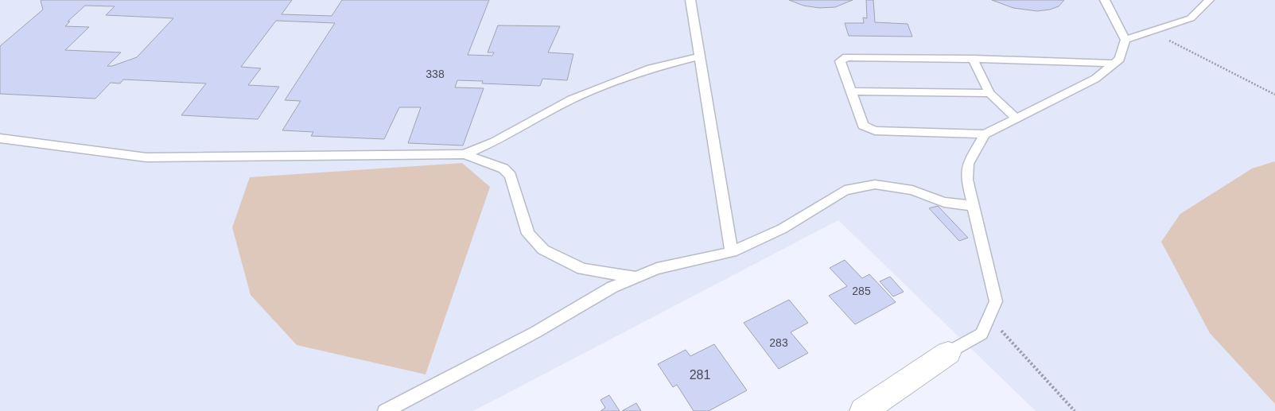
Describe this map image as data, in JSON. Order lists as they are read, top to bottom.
{
  "house_numbers": [
    "338",
    "285",
    "283",
    "281"
  ]
}
